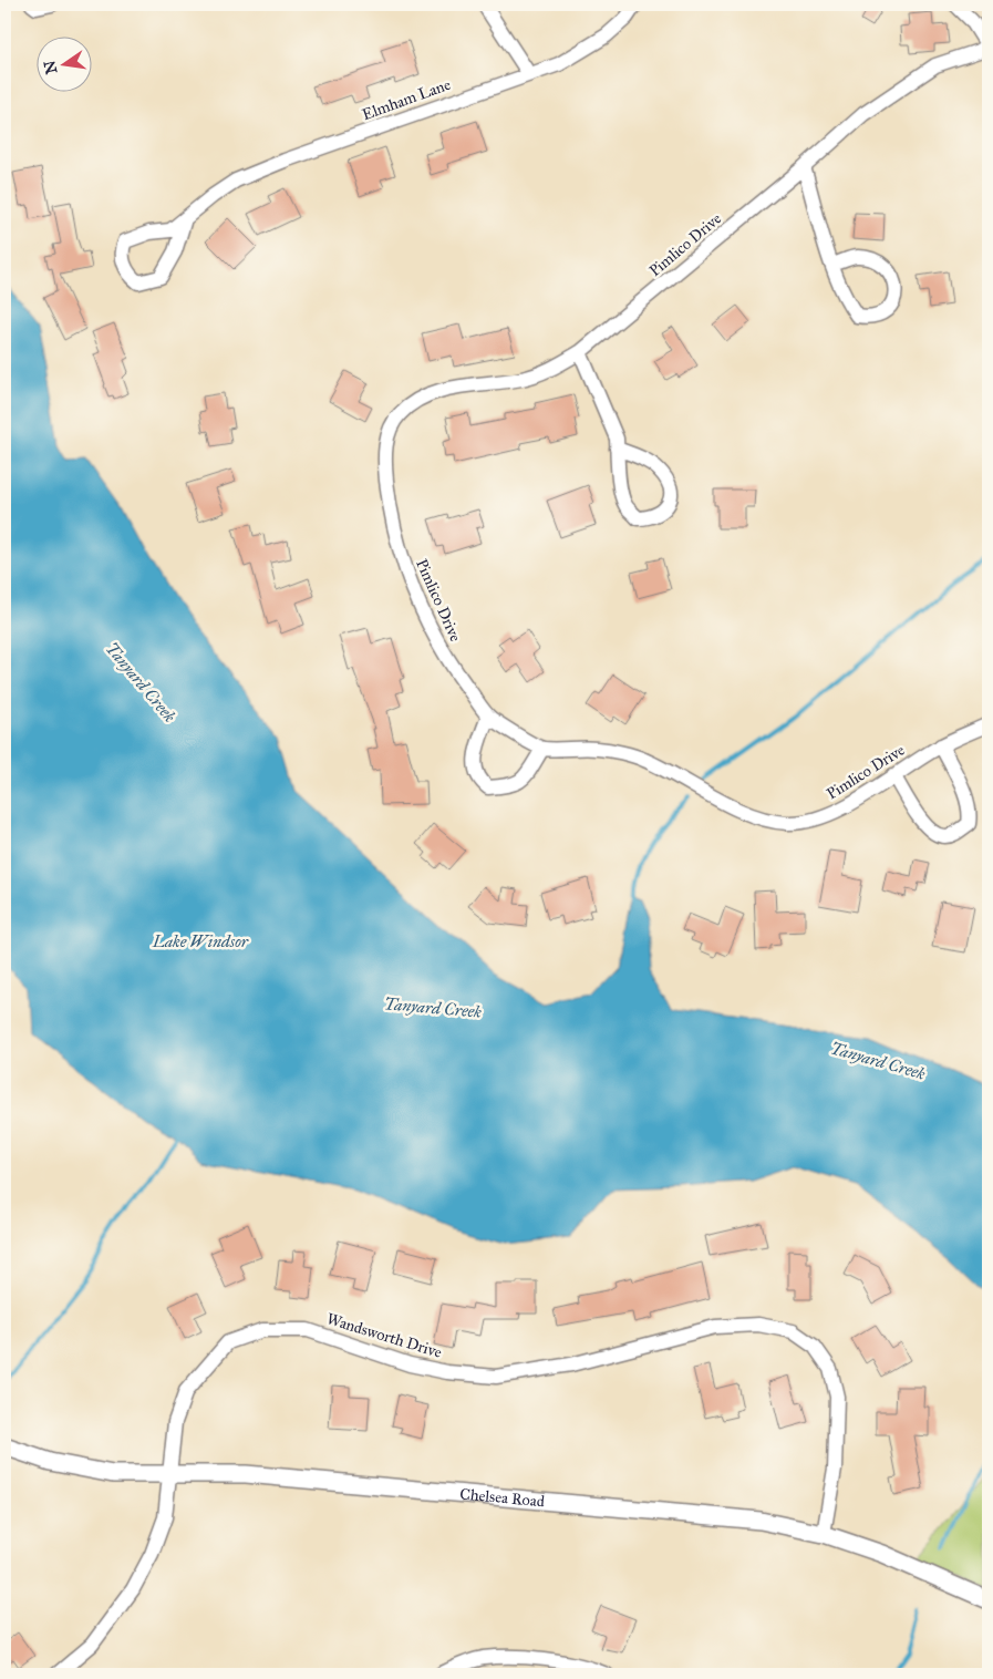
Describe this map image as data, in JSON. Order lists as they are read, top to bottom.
{
  "streets": {
    "street": [
      "Elmham Lane",
      "Pimlico Drive",
      "Wandsworth Drive",
      "Chelsea Road"
    ]
  },
  "crossings": [
    ["Wandsworth Drive", "Chelsea Road"]
  ],
  "water": ["Tanyard Creek", "Lake Windsor"],
  "north": "left"
}
